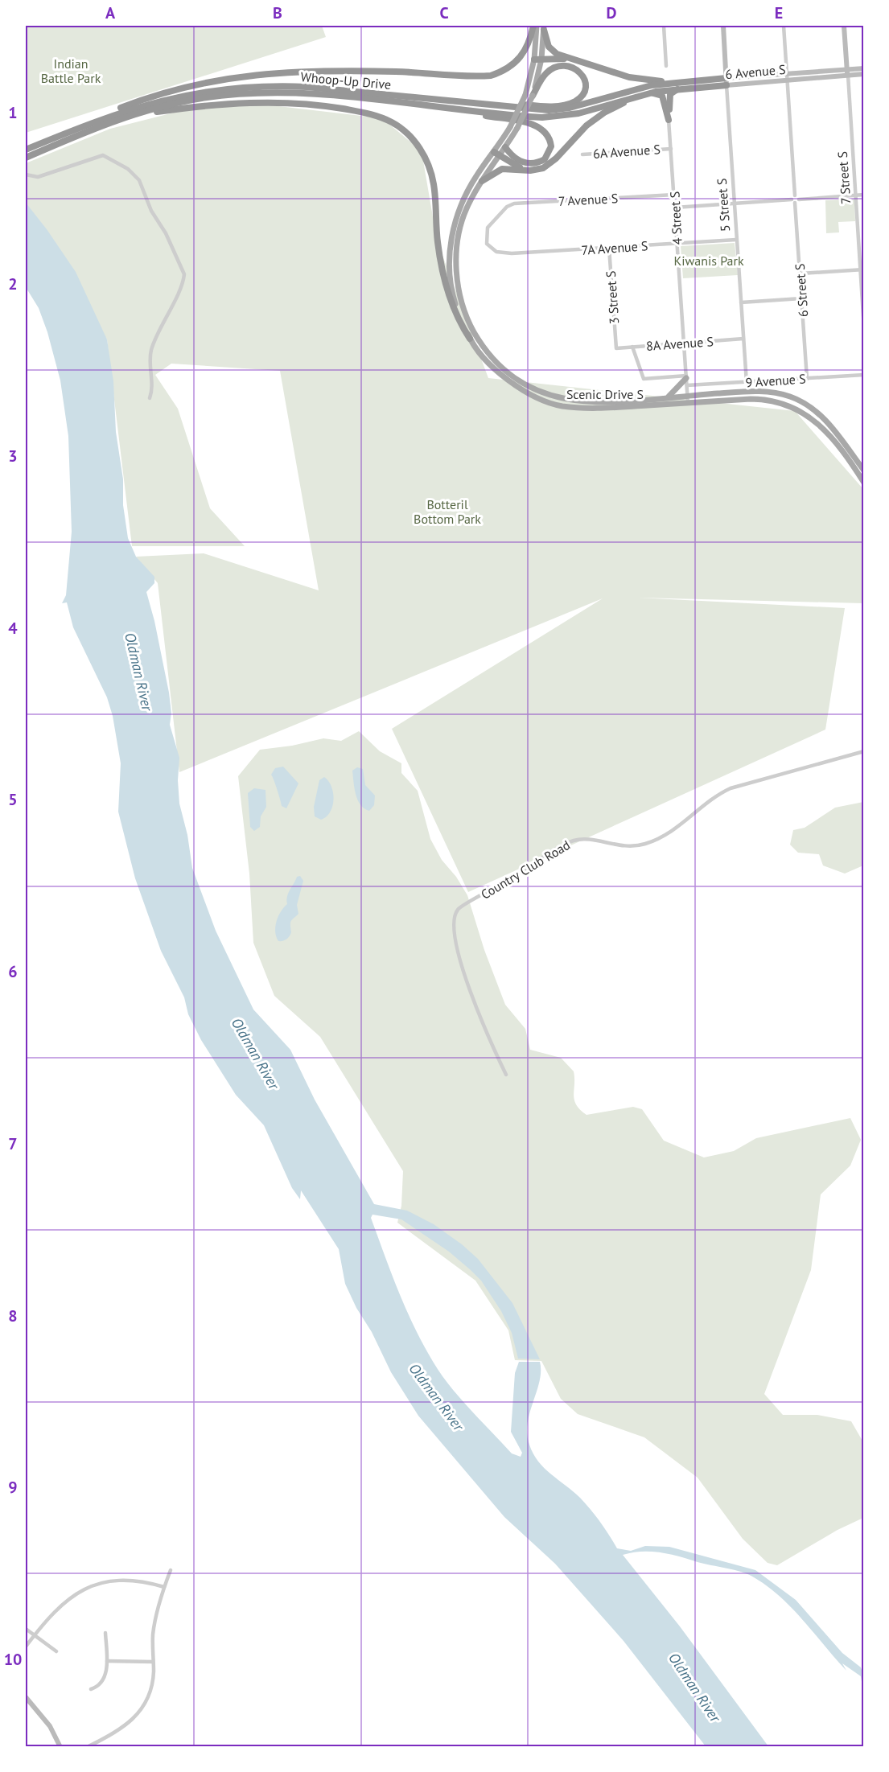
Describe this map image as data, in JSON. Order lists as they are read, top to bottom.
{
  "streets": {
    "highway": ["6 Avenue S", "Whoop-Up Drive"],
    "main road": ["Scenic Drive S"],
    "street": [
      "6A Avenue S",
      "7 Street S",
      "7 Avenue S",
      "5 Street S",
      "4 Street S",
      "7A Avenue S",
      "6 Street S",
      "3 Street S",
      "8A Avenue S",
      "9 Avenue S",
      "Country Club Road"
    ]
  },
  "crossings": [
    ["6 Avenue S", "Whoop-Up Drive"],
    ["6 Avenue S", "7 Street S"],
    ["6 Avenue S", "5 Street S"],
    ["6A Avenue S", "4 Street S"],
    ["7 Avenue S", "4 Street S"],
    ["7 Avenue S", "7A Avenue S"],
    ["5 Street S", "7A Avenue S"],
    ["5 Street S", "8A Avenue S"],
    ["5 Street S", "9 Avenue S"],
    ["4 Street S", "7A Avenue S"],
    ["4 Street S", "8A Avenue S"],
    ["4 Street S", "9 Avenue S"],
    ["4 Street S", "Scenic Drive S"],
    ["7A Avenue S", "3 Street S"],
    ["6 Street S", "9 Avenue S"],
    ["3 Street S", "8A Avenue S"]
  ],
  "water": ["Oldman River"],
  "parks": ["Indian Battle Park", "Kiwanis Park", "Botteril Bottom Park"],
  "grid": {
    "columns": [
      "A",
      "B",
      "C",
      "D",
      "E"
    ],
    "rows": [
      "1",
      "2",
      "3",
      "4",
      "5",
      "6",
      "7",
      "8",
      "9",
      "10"
    ]
  }
}
